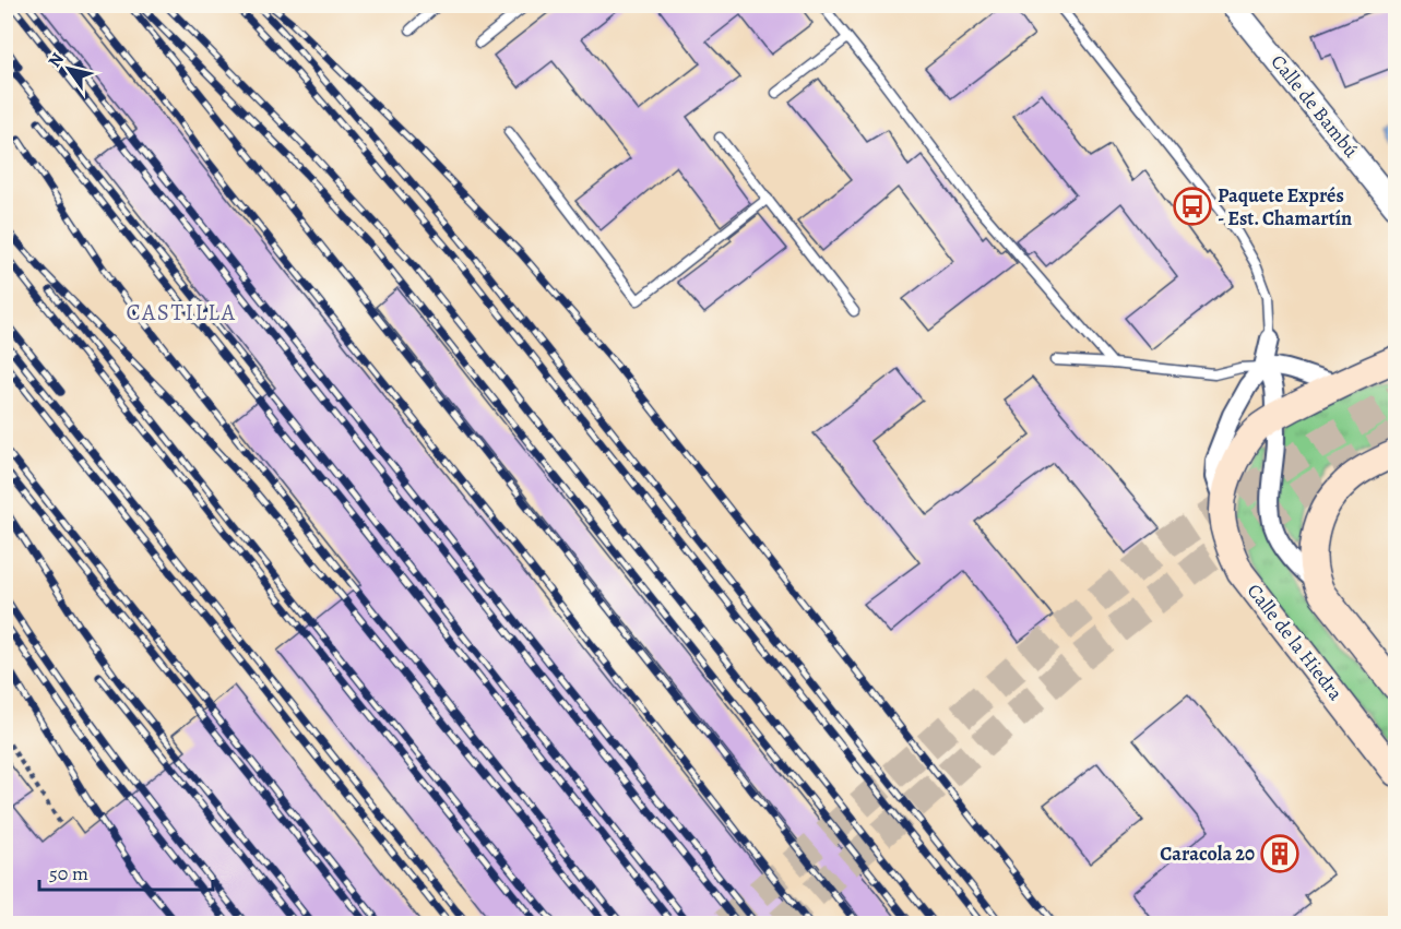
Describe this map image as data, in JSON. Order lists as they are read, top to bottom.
{
  "streets": {
    "main road": ["Calle de la Hiedra"],
    "street": ["Calle de Bambú"]
  },
  "districts": ["CASTILLA"],
  "places": {
    "bus stop": ["Paquete Exprés - Est. Chamartín"],
    "building": ["Caracola 20"]
  },
  "scale_bar": "50 m",
  "north": "top left"
}
